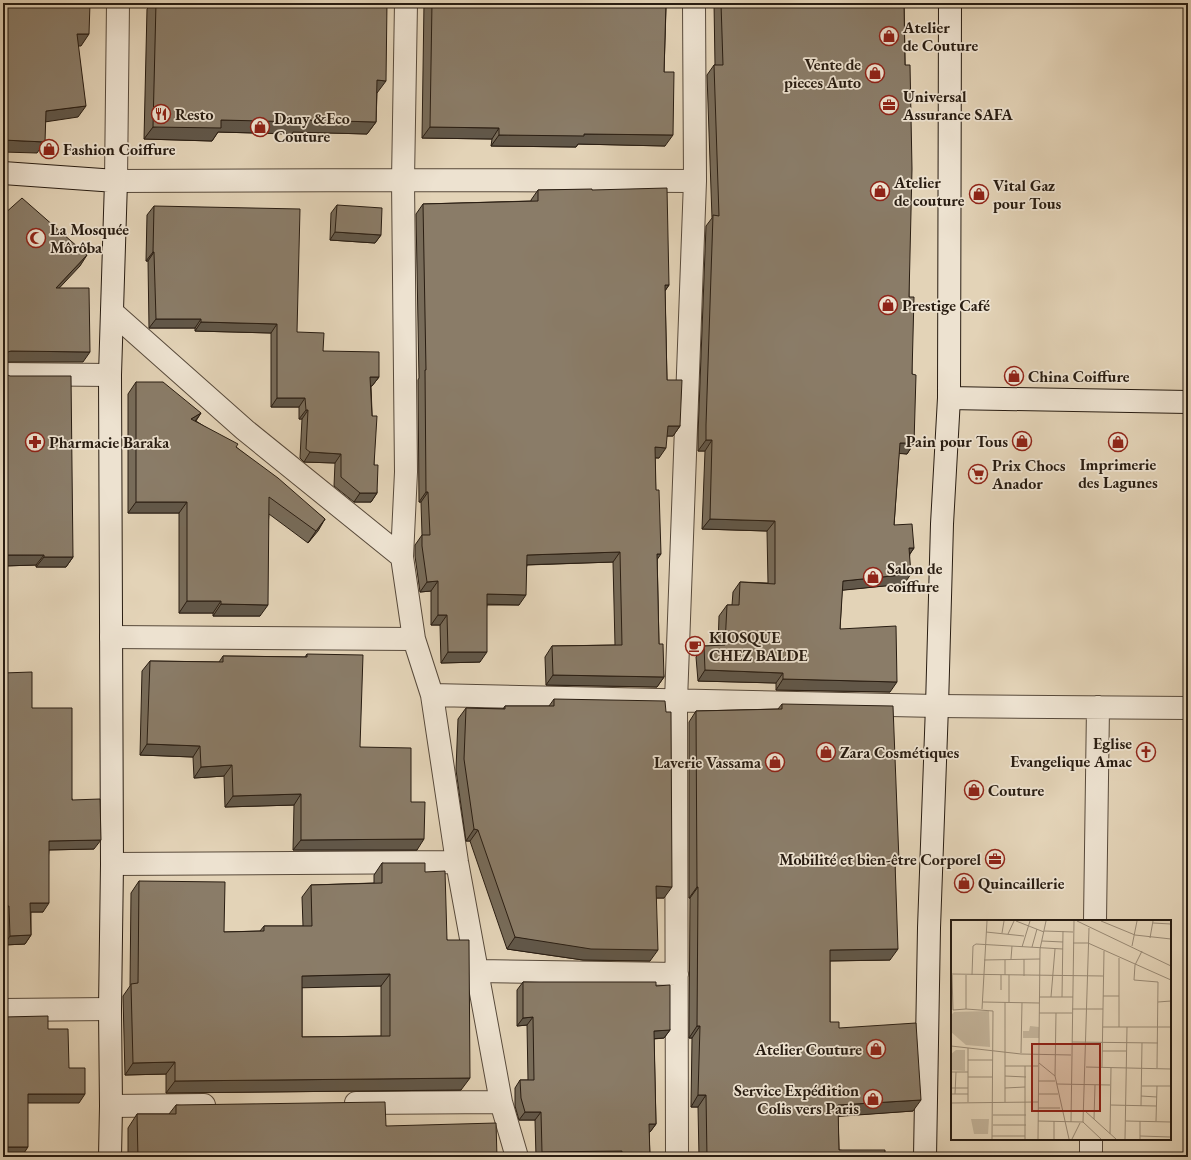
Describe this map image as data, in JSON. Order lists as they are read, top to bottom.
{
  "places": {
    "shop": [
      "Atelier de Couture",
      "Vente de pieces Auto",
      "Dany &Eco Couture",
      "Fashion Coiffure",
      "Atelier de couture",
      "Vital Gaz pour Tous",
      "Prestige Café",
      "China Coiffure",
      "Pain pour Tous",
      "Imprimerie des Lagunes",
      "Salon de coiffure",
      "Zara Cosmétiques",
      "Laverie Vassama",
      "Couture",
      "Quincaillerie",
      "Atelier Couture",
      "Service Expédition Colis vers Paris"
    ],
    "office": ["Universal Assurance SAFA", "Mobilité et bien-être Corporel"],
    "restaurant": ["Resto"],
    "mosque": ["La Mosquée Môrôba"],
    "pharmacy": ["Pharmacie Baraka"],
    "supermarket": ["Prix Chocs Anador"],
    "cafe": ["KIOSQUE CHEZ BALDE"],
    "church": ["Eglise Evangelique Amac"]
  }
}
